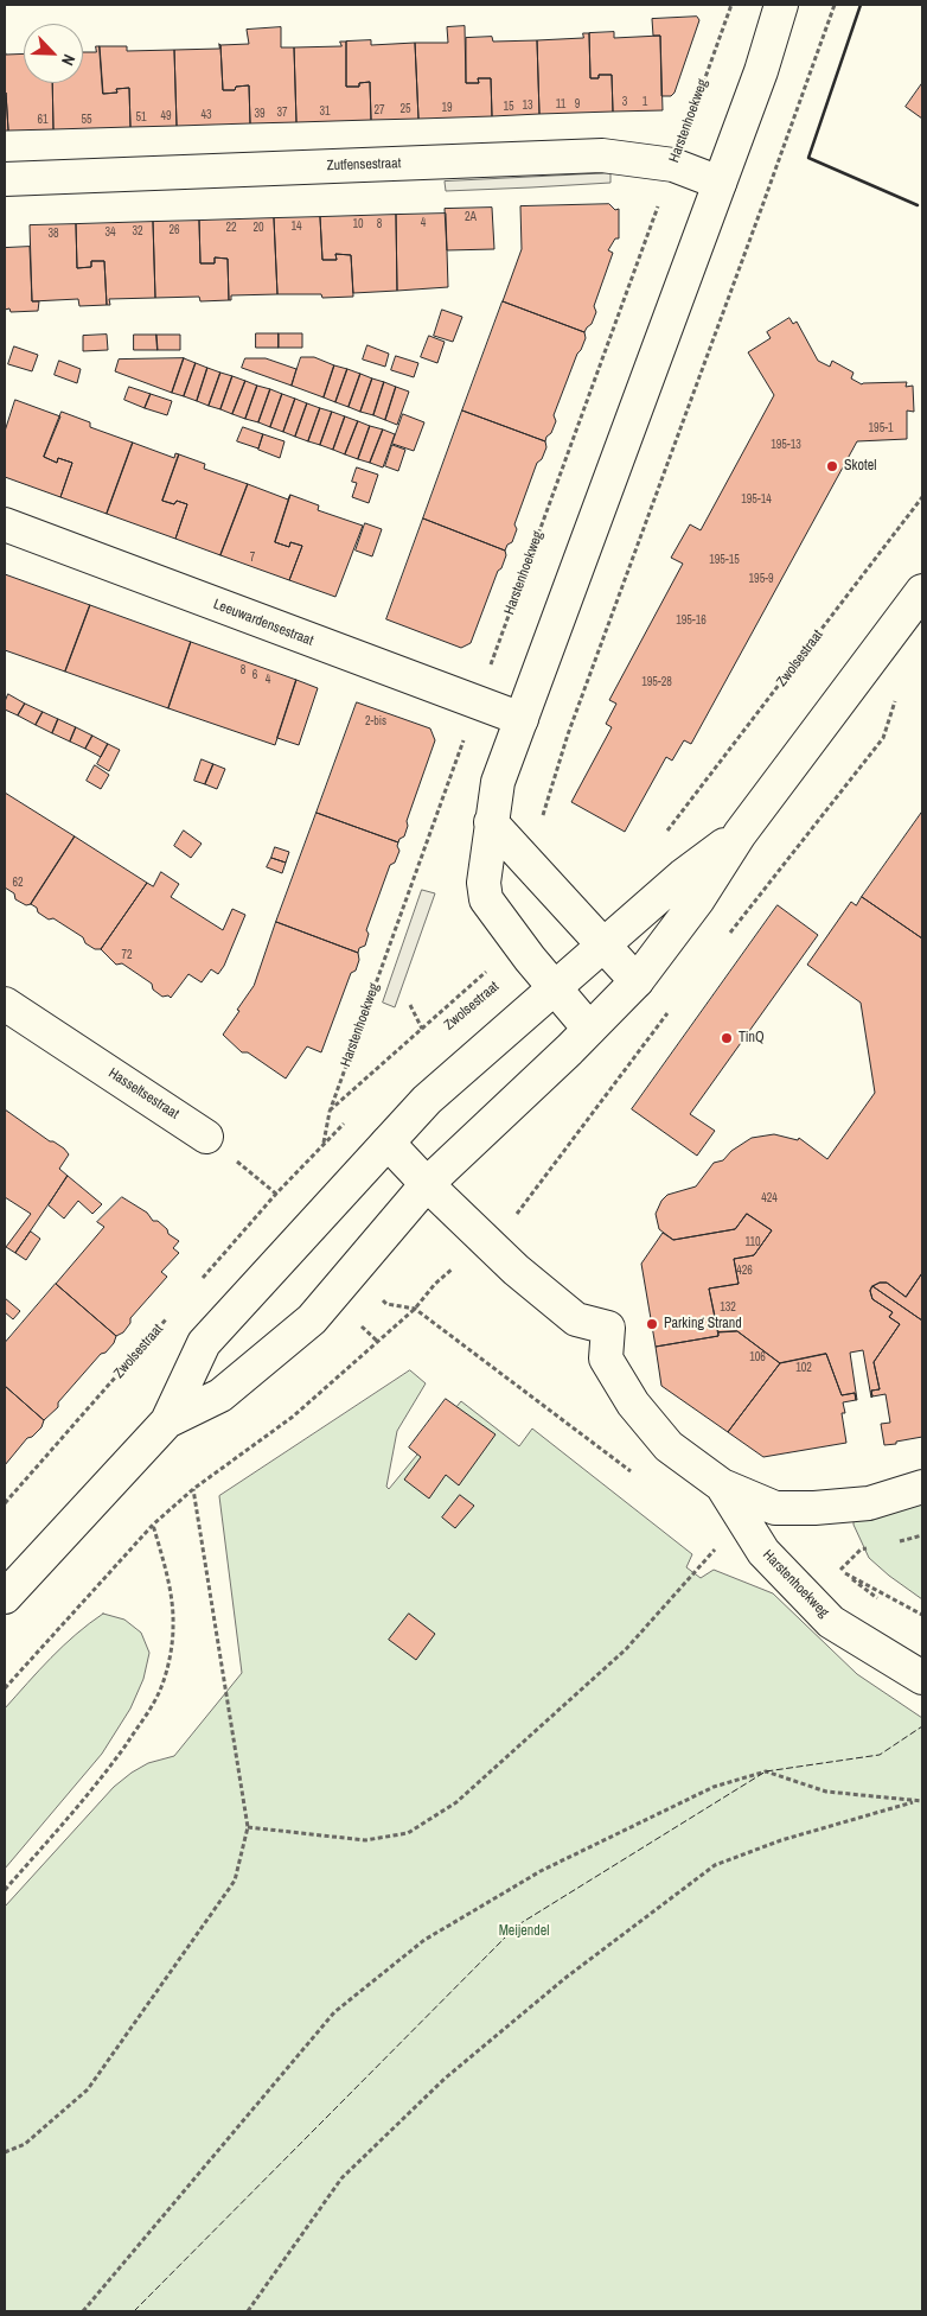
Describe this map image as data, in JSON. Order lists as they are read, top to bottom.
{
  "streets": {
    "street": [
      "Harstenhoekweg",
      "Zutfensestraat",
      "Leeuwardensestraat",
      "Hasseltsestraat"
    ],
    "path": ["Zwolsestraat"]
  },
  "crossings": [
    ["Harstenhoekweg", "Zutfensestraat"],
    ["Harstenhoekweg", "Leeuwardensestraat"]
  ],
  "parks": ["Meijendel"],
  "places": ["Skotel", "TinQ", "Parking Strand"],
  "house_numbers": [
    "3",
    "1",
    "11",
    "9",
    "13",
    "15",
    "19",
    "25",
    "27",
    "31",
    "37",
    "39",
    "43",
    "49",
    "51",
    "61",
    "55",
    "2A",
    "4",
    "10",
    "8",
    "14",
    "22",
    "20",
    "26",
    "32",
    "34",
    "38",
    "195-1",
    "195-13",
    "195-14",
    "7",
    "195-15",
    "195-9",
    "195-16",
    "8",
    "6",
    "4",
    "195-28",
    "2-bis",
    "62",
    "72",
    "424",
    "110",
    "426",
    "132",
    "106",
    "102"
  ],
  "north": "bottom right"
}
